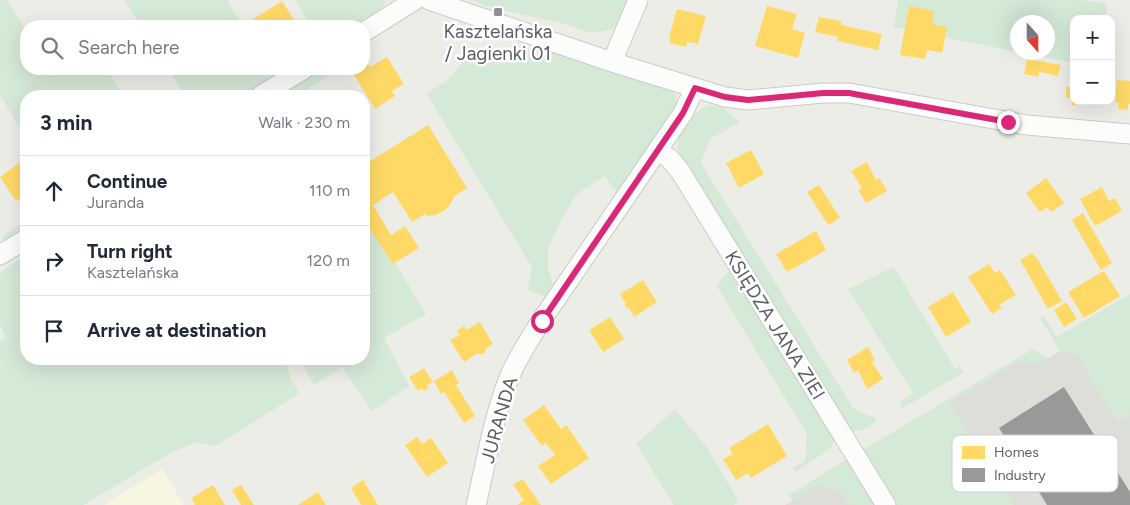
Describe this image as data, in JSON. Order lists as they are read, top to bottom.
{
  "streets": {
    "street": ["KSIĘDZA JANA ZIEI", "JURANDA"]
  },
  "crossings": [
    ["KSIĘDZA JANA ZIEI", "JURANDA"]
  ],
  "places": {
    "transit": ["Kasztelańska / Jagienki 01"]
  },
  "legend": ["Homes", "Industry"],
  "north": "bottom",
  "page": {
    "map_buttons": ["+", "−"],
    "search": "Search here",
    "heading": ["3 min", "Walk · 230 m"],
    "list": [
      ["Continue", "Juranda", "110 m"],
      ["Turn right", "Kasztelańska", "120 m"],
      "Arrive at destination"
    ]
  }
}
